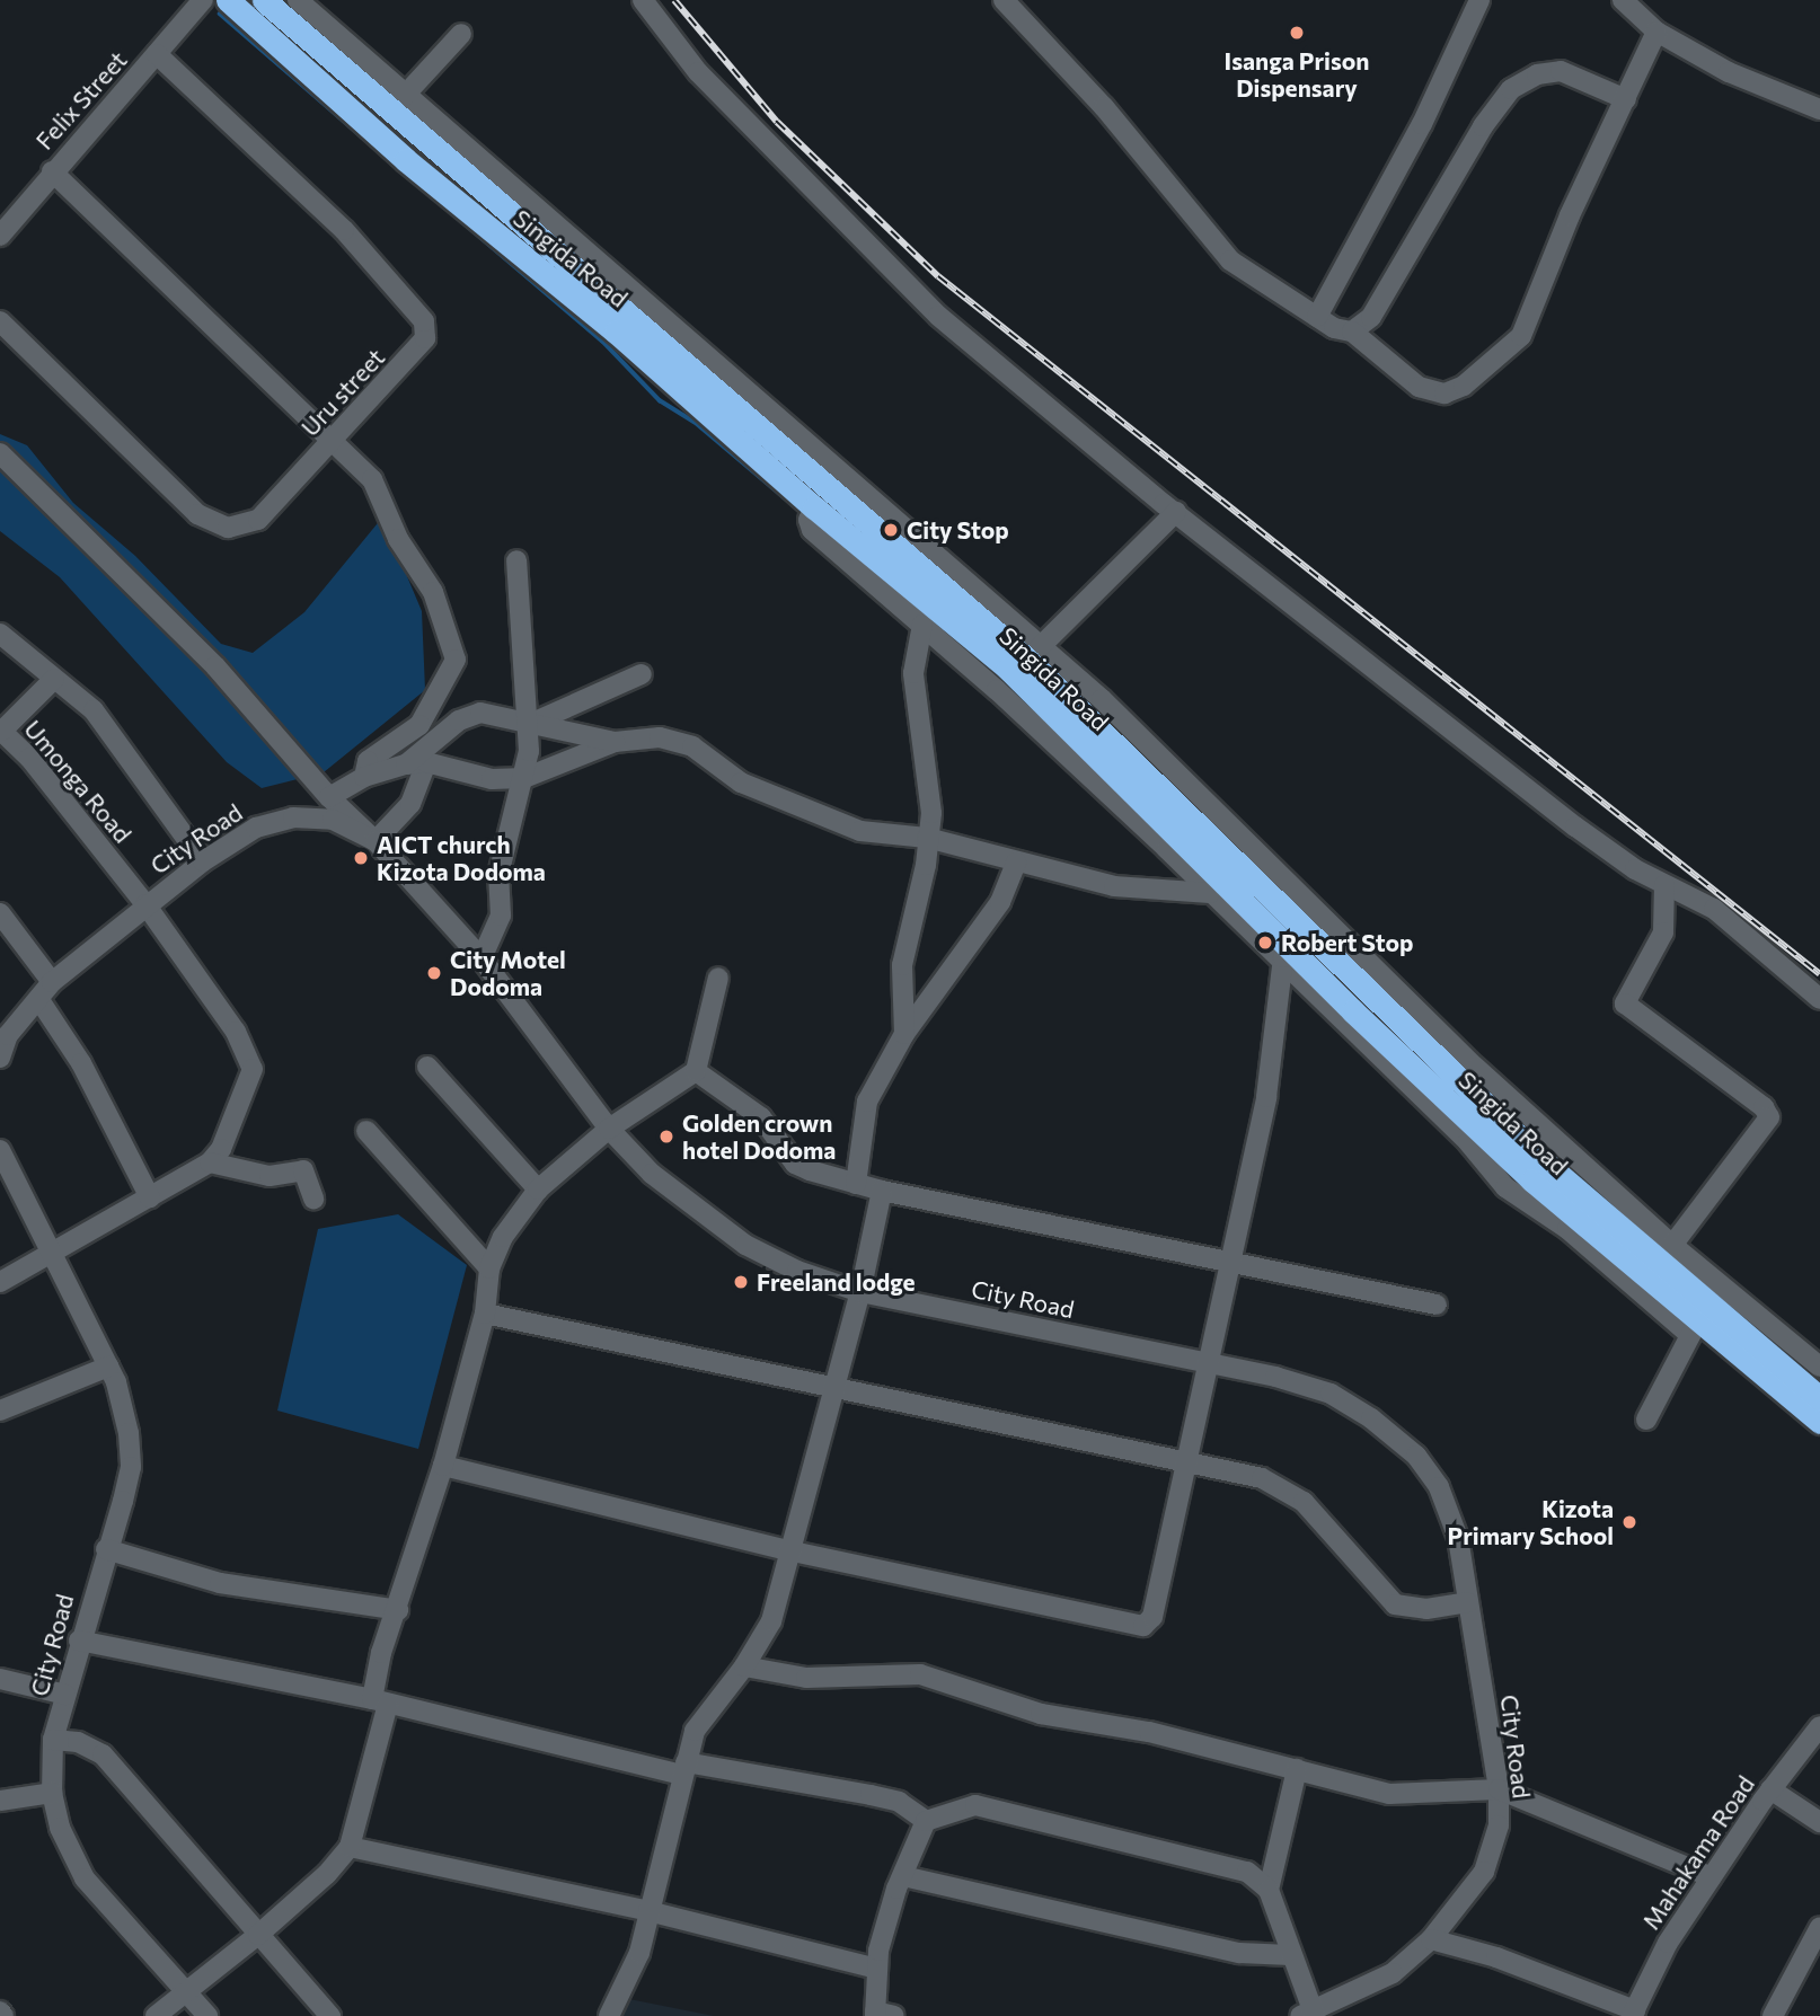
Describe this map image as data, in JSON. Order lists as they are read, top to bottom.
{
  "streets": {
    "highway": ["Singida Road"],
    "street": [
      "Felix Street",
      "Uru street",
      "Umonga Road",
      "City Road",
      "Mahakama Road"
    ]
  },
  "crossings": [
    ["Felix Street", "Uru street"],
    ["Umonga Road", "City Road"]
  ],
  "places": [
    "Isanga Prison Dispensary",
    "City Stop",
    "AICT church Kizota Dodoma",
    "Robert Stop",
    "City Motel Dodoma",
    "Golden crown hotel Dodoma",
    "Freeland lodge",
    "Kizota Primary School"
  ]
}
